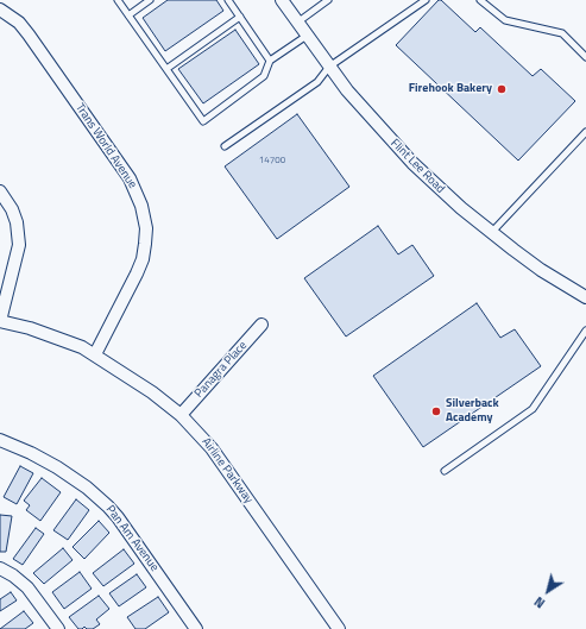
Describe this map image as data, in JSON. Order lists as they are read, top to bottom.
{
  "streets": {
    "street": [
      "Trans World Avenue",
      "Flint Lee Road",
      "Panagra Place",
      "Airline Parkway",
      "Pan Am Avenue"
    ]
  },
  "crossings": [
    ["Trans World Avenue", "Airline Parkway"],
    ["Panagra Place", "Airline Parkway"]
  ],
  "places": ["Firehook Bakery", "Silverback Academy"],
  "house_numbers": ["14700"],
  "north": "bottom left"
}
